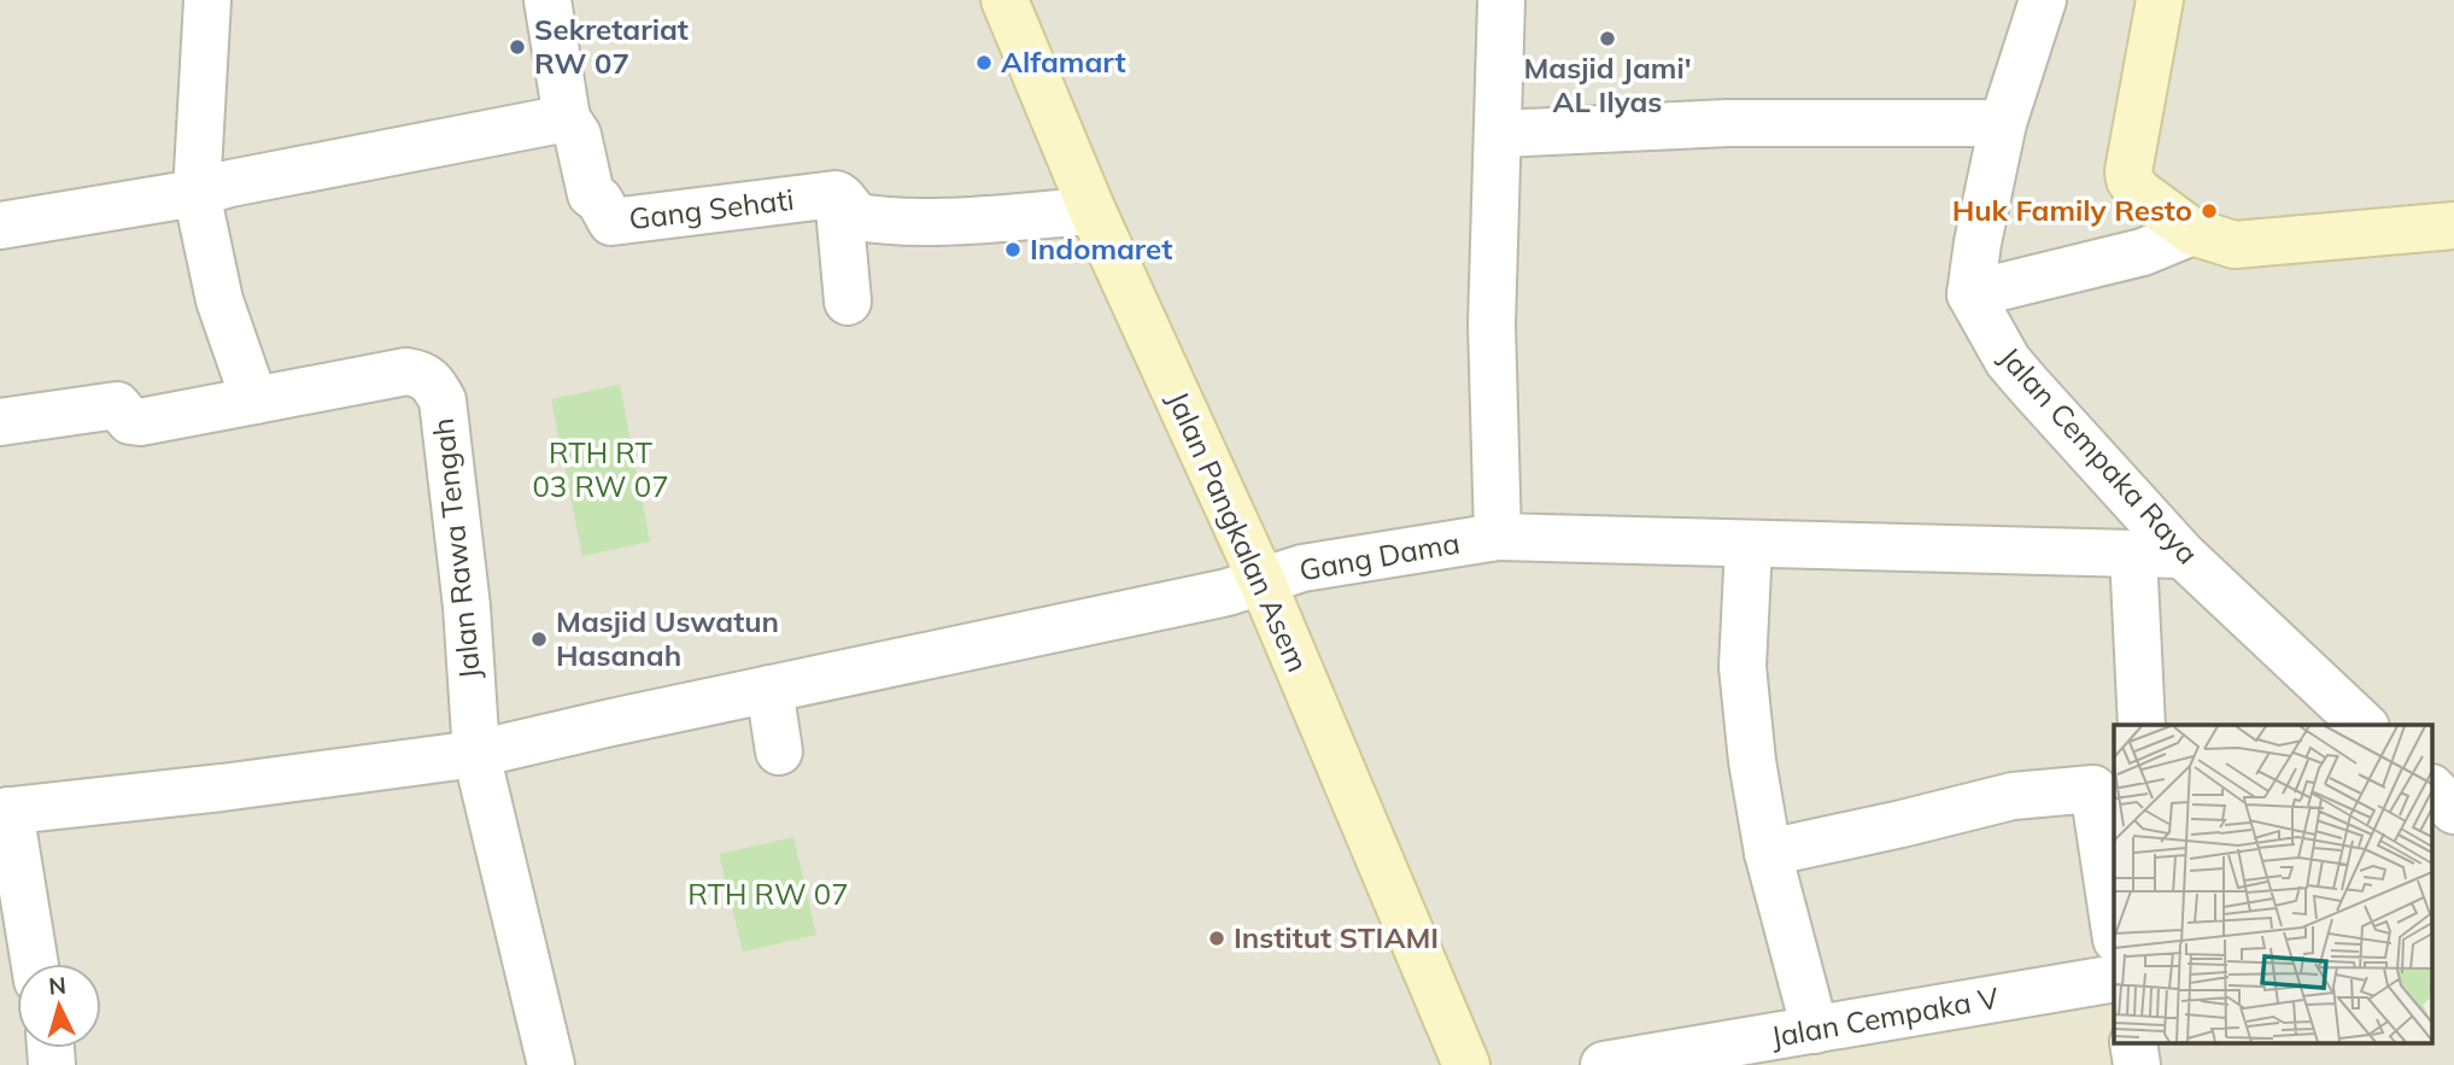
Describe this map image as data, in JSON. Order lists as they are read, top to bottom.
{
  "streets": {
    "street": [
      "Gang Sehati",
      "Jalan Cempaka Raya",
      "Jalan Pangkalan Asem",
      "Jalan Rawa Tengah",
      "Gang Dama",
      "Jalan Cempaka V"
    ]
  },
  "crossings": [
    ["Jalan Cempaka Raya", "Gang Dama"],
    ["Jalan Pangkalan Asem", "Gang Dama"]
  ],
  "parks": ["RTH RT 03 RW 07", "RTH RW 07"],
  "places": [
    "Masjid Jami' AL Ilyas",
    "Sekretariat RW 07",
    "Alfamart",
    "Huk Family Resto",
    "Indomaret",
    "Masjid Uswatun Hasanah",
    "Institut STIAMI"
  ],
  "north": "top"
}
